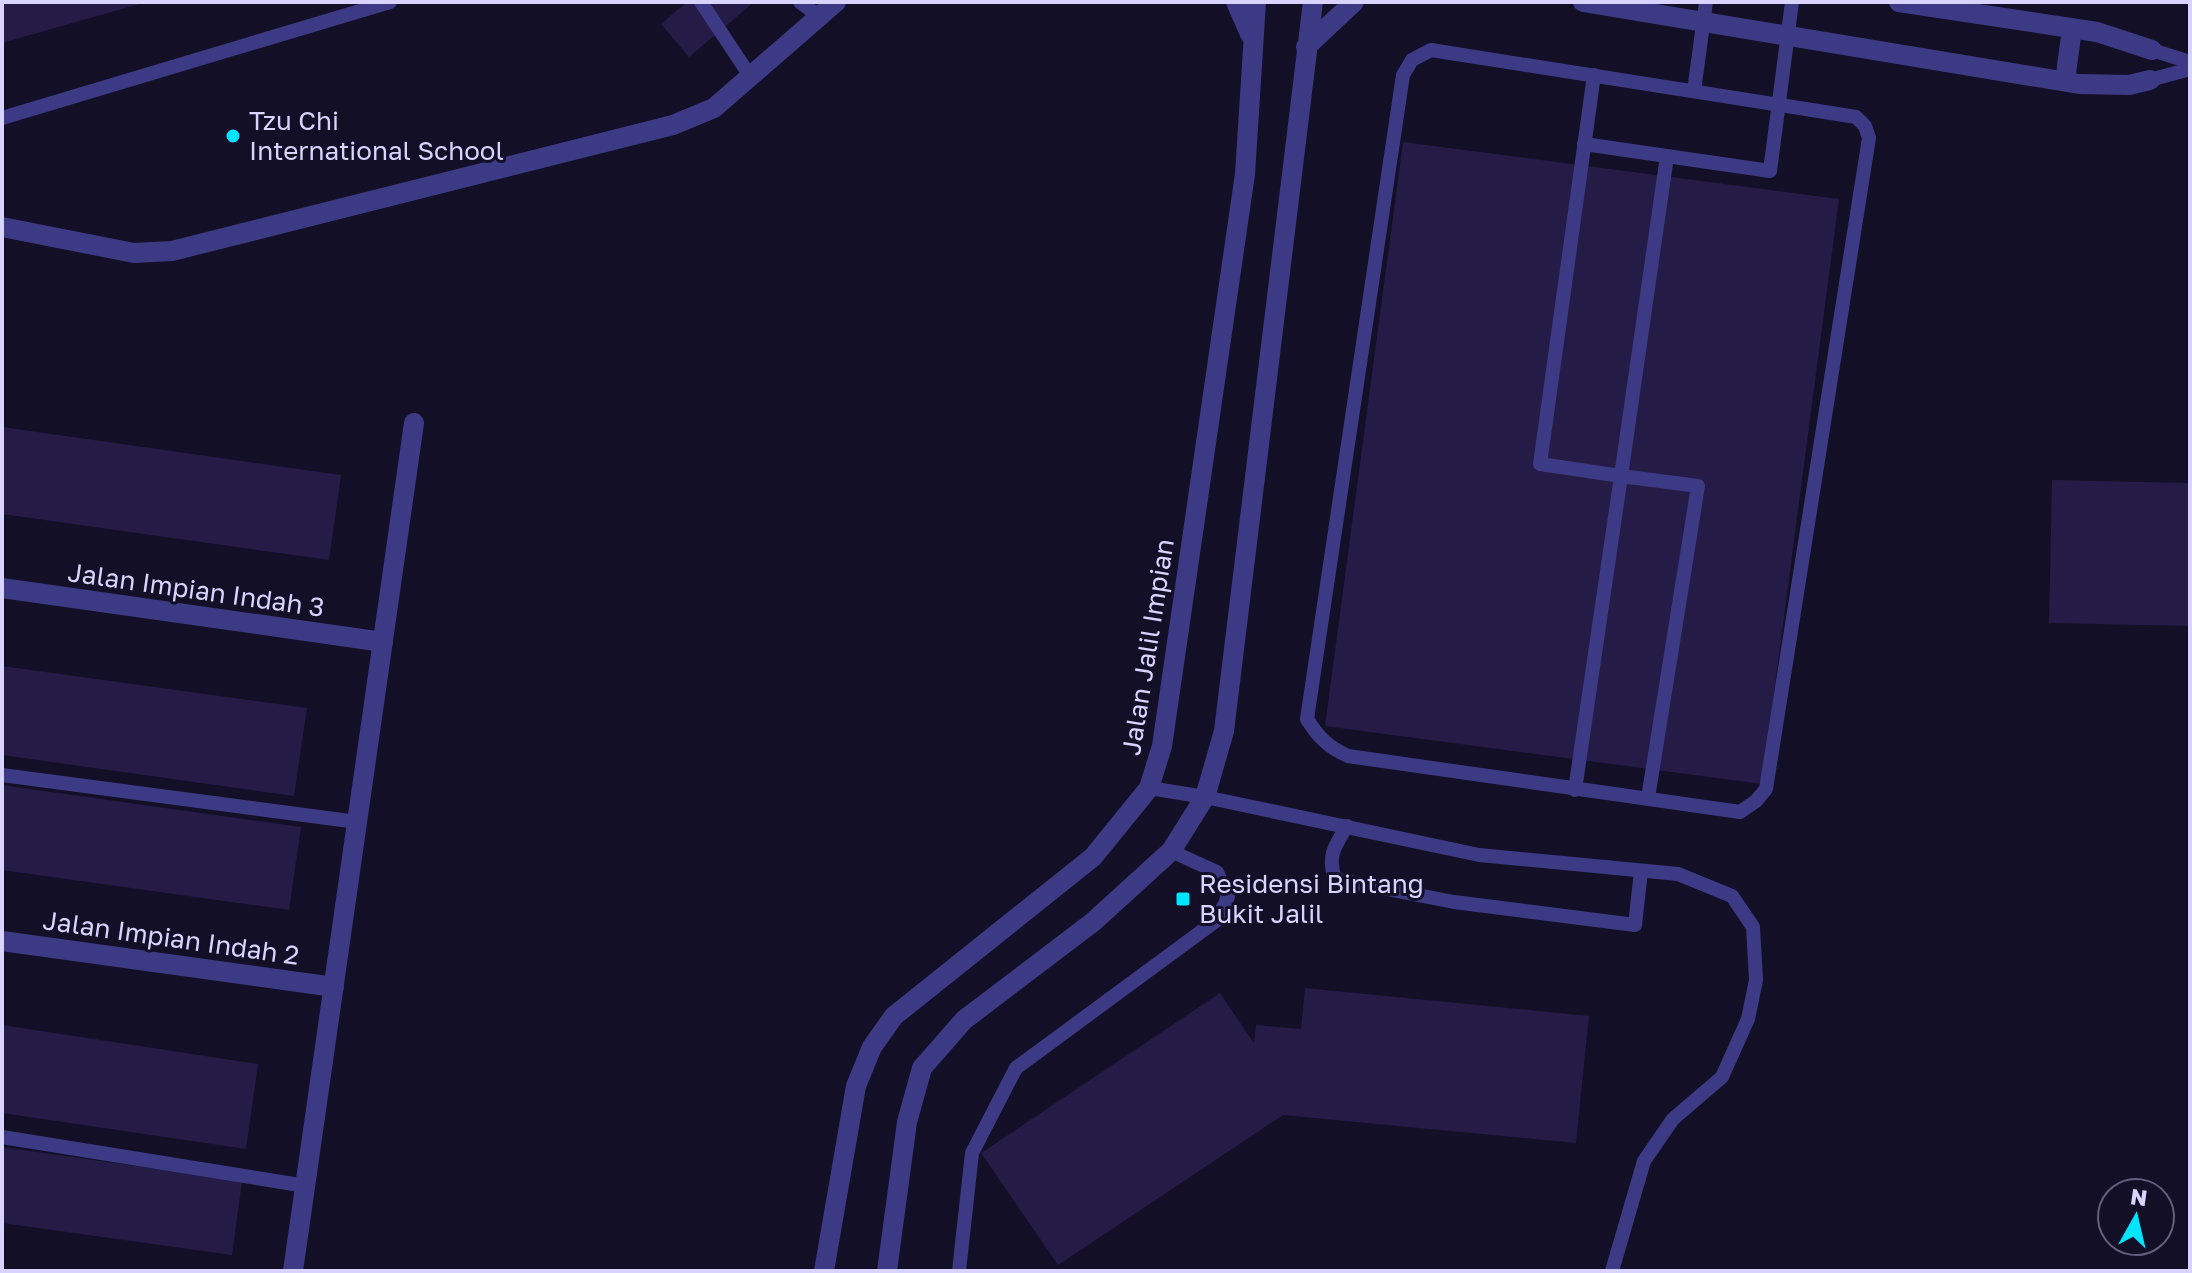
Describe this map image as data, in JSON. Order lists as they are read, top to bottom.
{
  "streets": {
    "street": ["Jalan Impian Indah 3", "Jalan Jalil Impian", "Jalan Impian Indah 2"]
  },
  "places": {
    "other": ["Tzu Chi International School"],
    "transit": ["Residensi Bintang Bukit Jalil"]
  },
  "north": "top"
}
